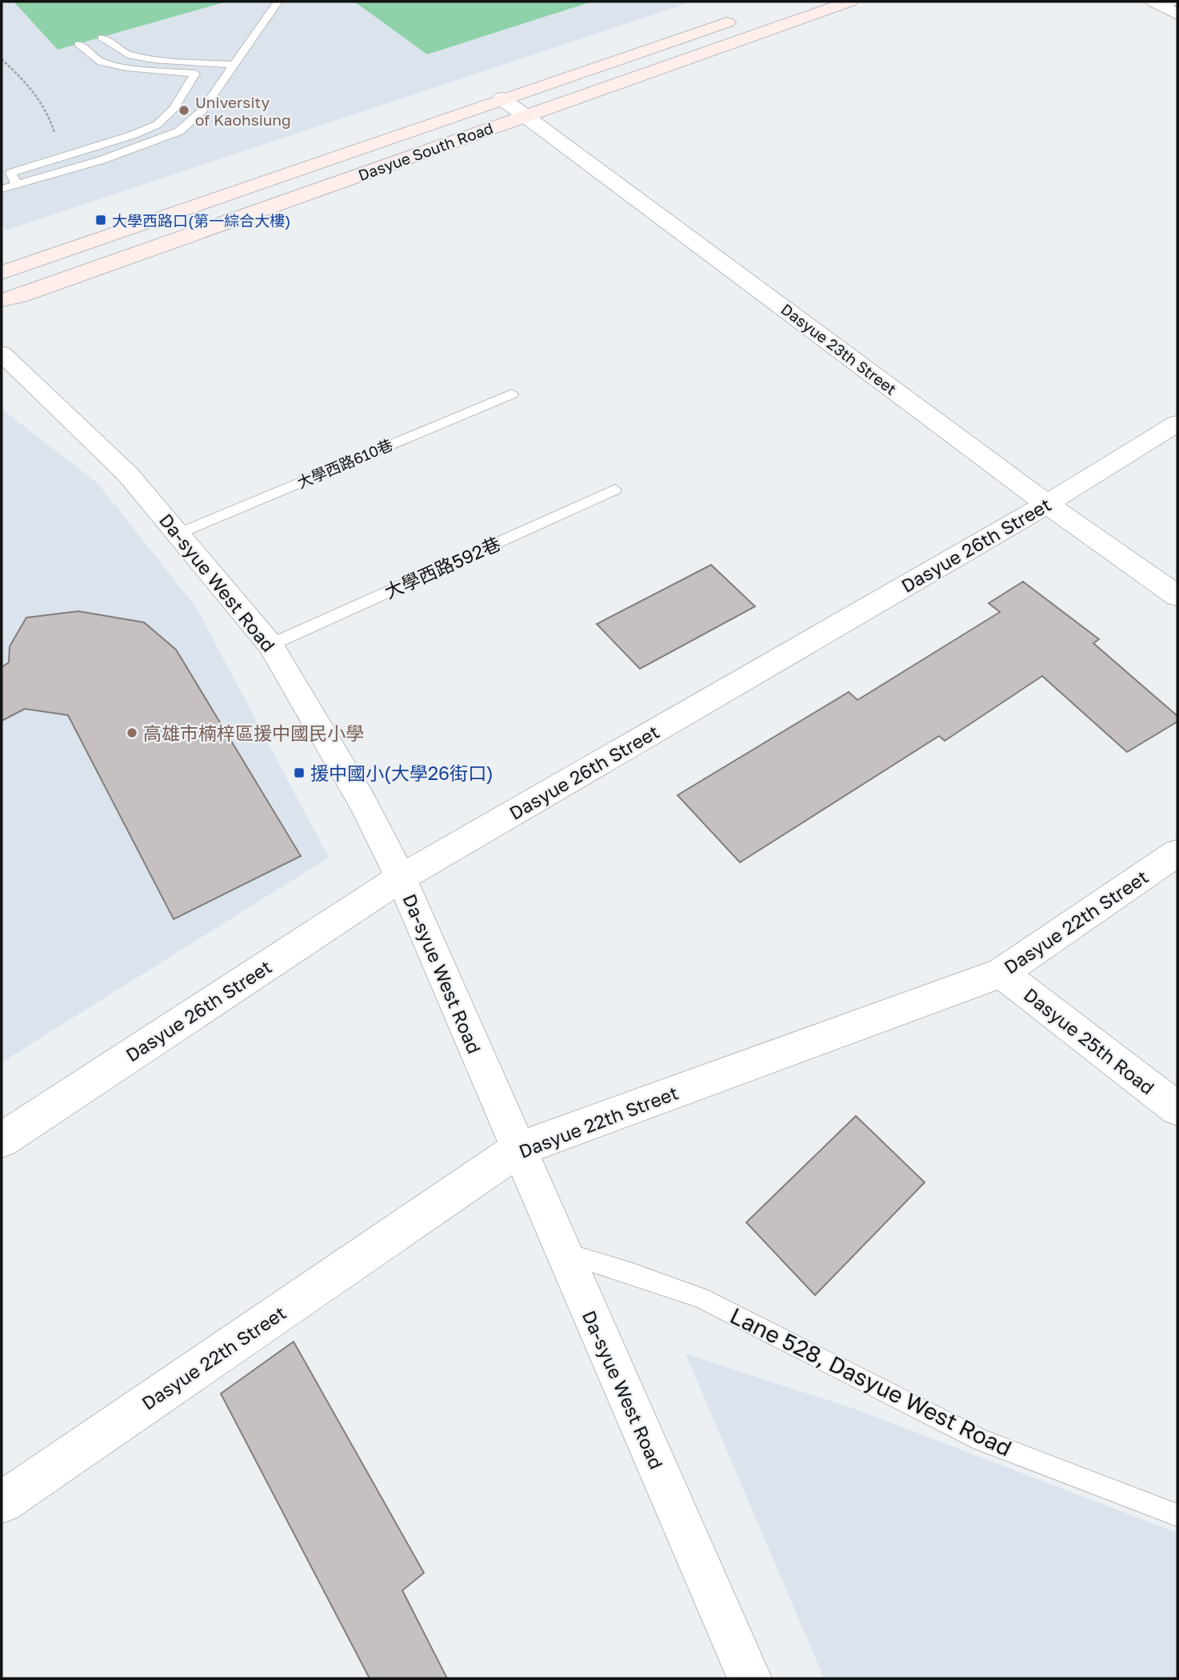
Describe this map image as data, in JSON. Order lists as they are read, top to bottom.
{
  "streets": {
    "street": [
      "Dasyue South Road",
      "Dasyue 23th Street",
      "Dasyue 26th Street",
      "Da-syue West Road",
      "Dasyue 22th Street",
      "Dasyue 25th Road"
    ],
    "lane": ["大學西路610巷", "大學西路592巷", "Lane 528, Dasyue West Road"]
  },
  "crossings": [
    ["Dasyue South Road", "Dasyue 23th Street"],
    ["Dasyue 23th Street", "Dasyue 26th Street"],
    ["大學西路610巷", "Da-syue West Road"],
    ["Dasyue 26th Street", "Da-syue West Road"],
    ["大學西路592巷", "Da-syue West Road"],
    ["Da-syue West Road", "Dasyue 22th Street"],
    ["Da-syue West Road", "Lane 528, Dasyue West Road"],
    ["Dasyue 22th Street", "Dasyue 25th Road"]
  ],
  "places": {
    "other": ["University of Kaohsiung", "高雄市楠梓區援中國民小學"],
    "transit": ["大學西路口(第一綜合大樓)", "援中國小(大學26街口)"]
  }
}
